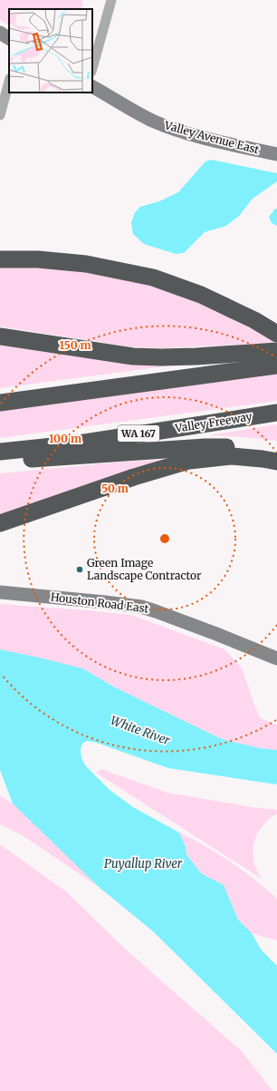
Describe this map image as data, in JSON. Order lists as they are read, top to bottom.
{
  "streets": {
    "highway": ["Valley Freeway", "WA 167"],
    "street": ["Valley Avenue East", "Houston Road East"]
  },
  "water": ["White River", "Puyallup River"],
  "places": ["Green Image Landscape Contractor"],
  "rings": ["150 m", "100 m", "50 m"]
}
